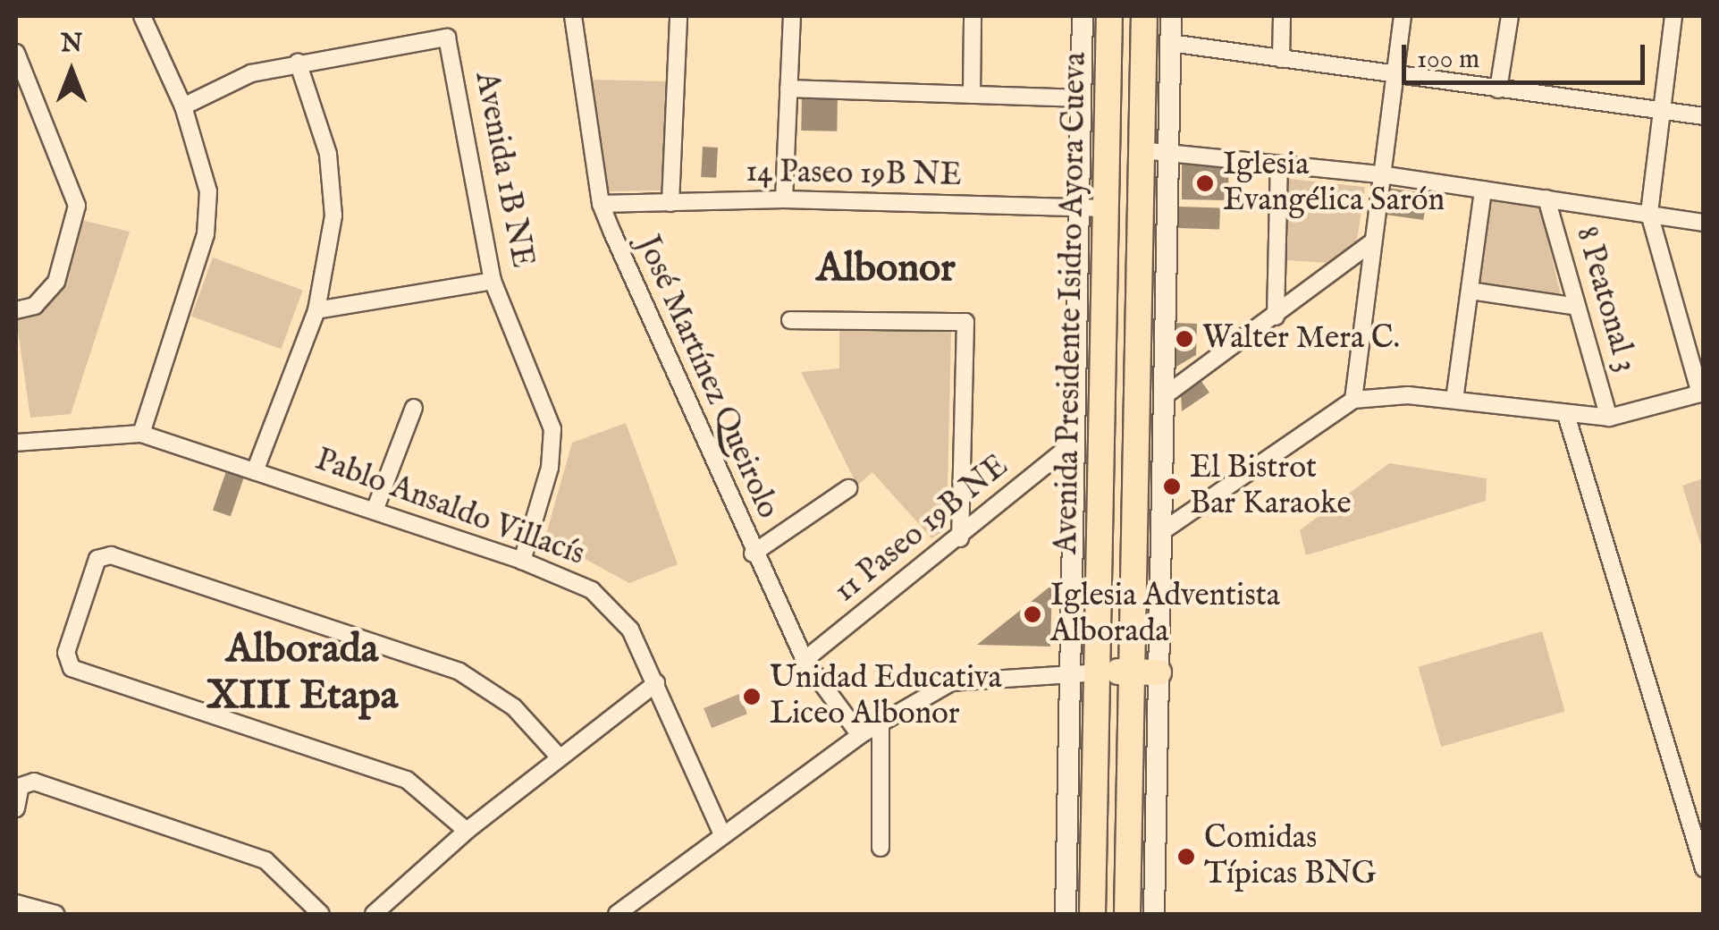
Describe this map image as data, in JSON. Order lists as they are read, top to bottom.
{
  "streets": {
    "main road": ["Avenida Presidente Isidro Ayora Cueva"],
    "street": [
      "Avenida 1B NE",
      "14 Paseo 19B NE",
      "8 Peatonal 3",
      "José Martínez Queirolo",
      "Pablo Ansaldo Villacís",
      "11 Paseo 19B NE"
    ]
  },
  "crossings": [
    ["Avenida 1B NE", "Pablo Ansaldo Villacís"],
    ["14 Paseo 19B NE", "Avenida Presidente Isidro Ayora Cueva"],
    ["14 Paseo 19B NE", "José Martínez Queirolo"],
    ["Avenida Presidente Isidro Ayora Cueva", "11 Paseo 19B NE"],
    ["José Martínez Queirolo", "11 Paseo 19B NE"]
  ],
  "districts": ["Albonor", "Alborada XIII Etapa"],
  "places": [
    "Iglesia Evangélica Sarón",
    "Walter Mera C.",
    "El Bistrot Bar Karaoke",
    "Iglesia Adventista Alborada",
    "Unidad Educativa Liceo Albonor",
    "Comidas Típicas BNG"
  ],
  "scale_bar": "100 m",
  "north": "top"
}
